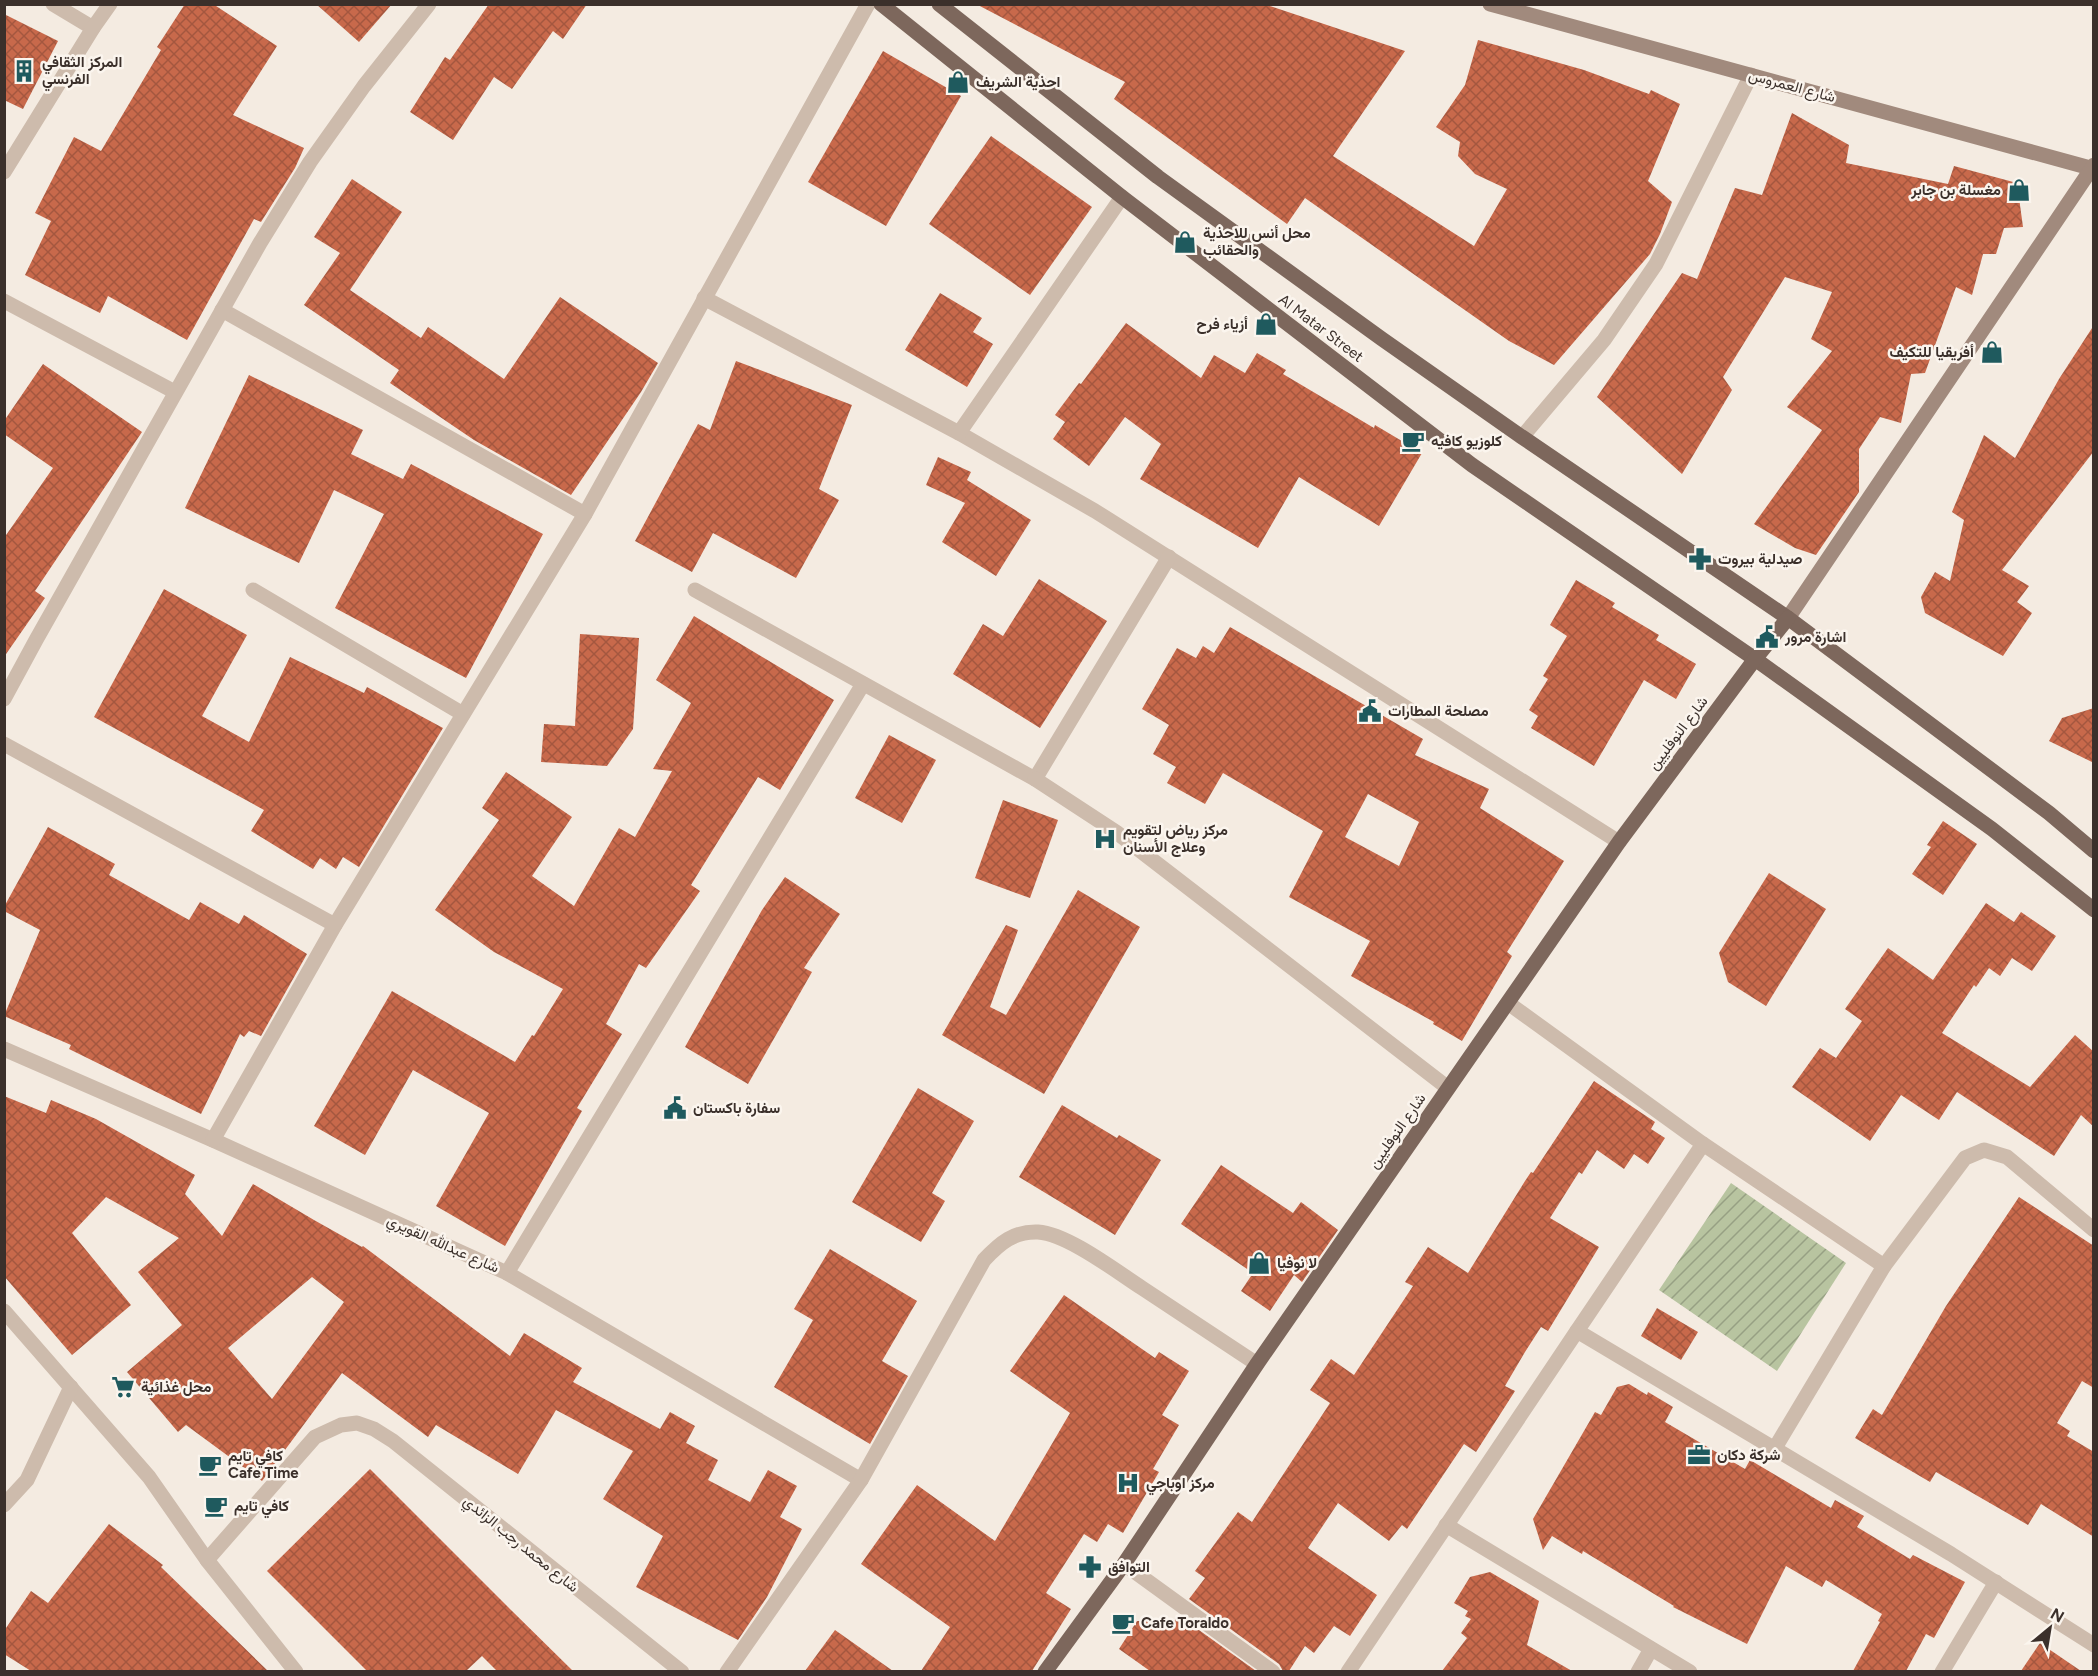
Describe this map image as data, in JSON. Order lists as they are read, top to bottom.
{
  "streets": {
    "main road": ["Al Matar Street", "شارع النوفليين"],
    "street": ["شارع العمروس", "شارع عبدالله القويري", "شارع محمد رجب الزائدي"]
  },
  "crossings": [
    ["Al Matar Street", "شارع النوفليين"]
  ],
  "places": {
    "building": ["المركز الثقافي الفرنسي"],
    "shop": [
      "احذية الشريف",
      "مغسلة بن جابر",
      "محل أنس للاحذية والحقائب",
      "أزياء فرح",
      "أفريقيا للتكيف",
      "لا نوفيا"
    ],
    "cafe": [
      "كلوزيو كافيه",
      "كافي تايم Cafe Time",
      "كافي تايم",
      "Cafe Toraldo"
    ],
    "pharmacy": ["صيدلية بيروت", "التوافق"],
    "public building": ["اشارة مرور", "مصلحة المطارات", "سفارة باكستان"],
    "hospital": ["مركز رياض لتقويم وعلاج الأسنان", "مركز اوباجي"],
    "supermarket": ["محل غذائية"],
    "office": ["شركة دكان"]
  },
  "north": "top right"
}
